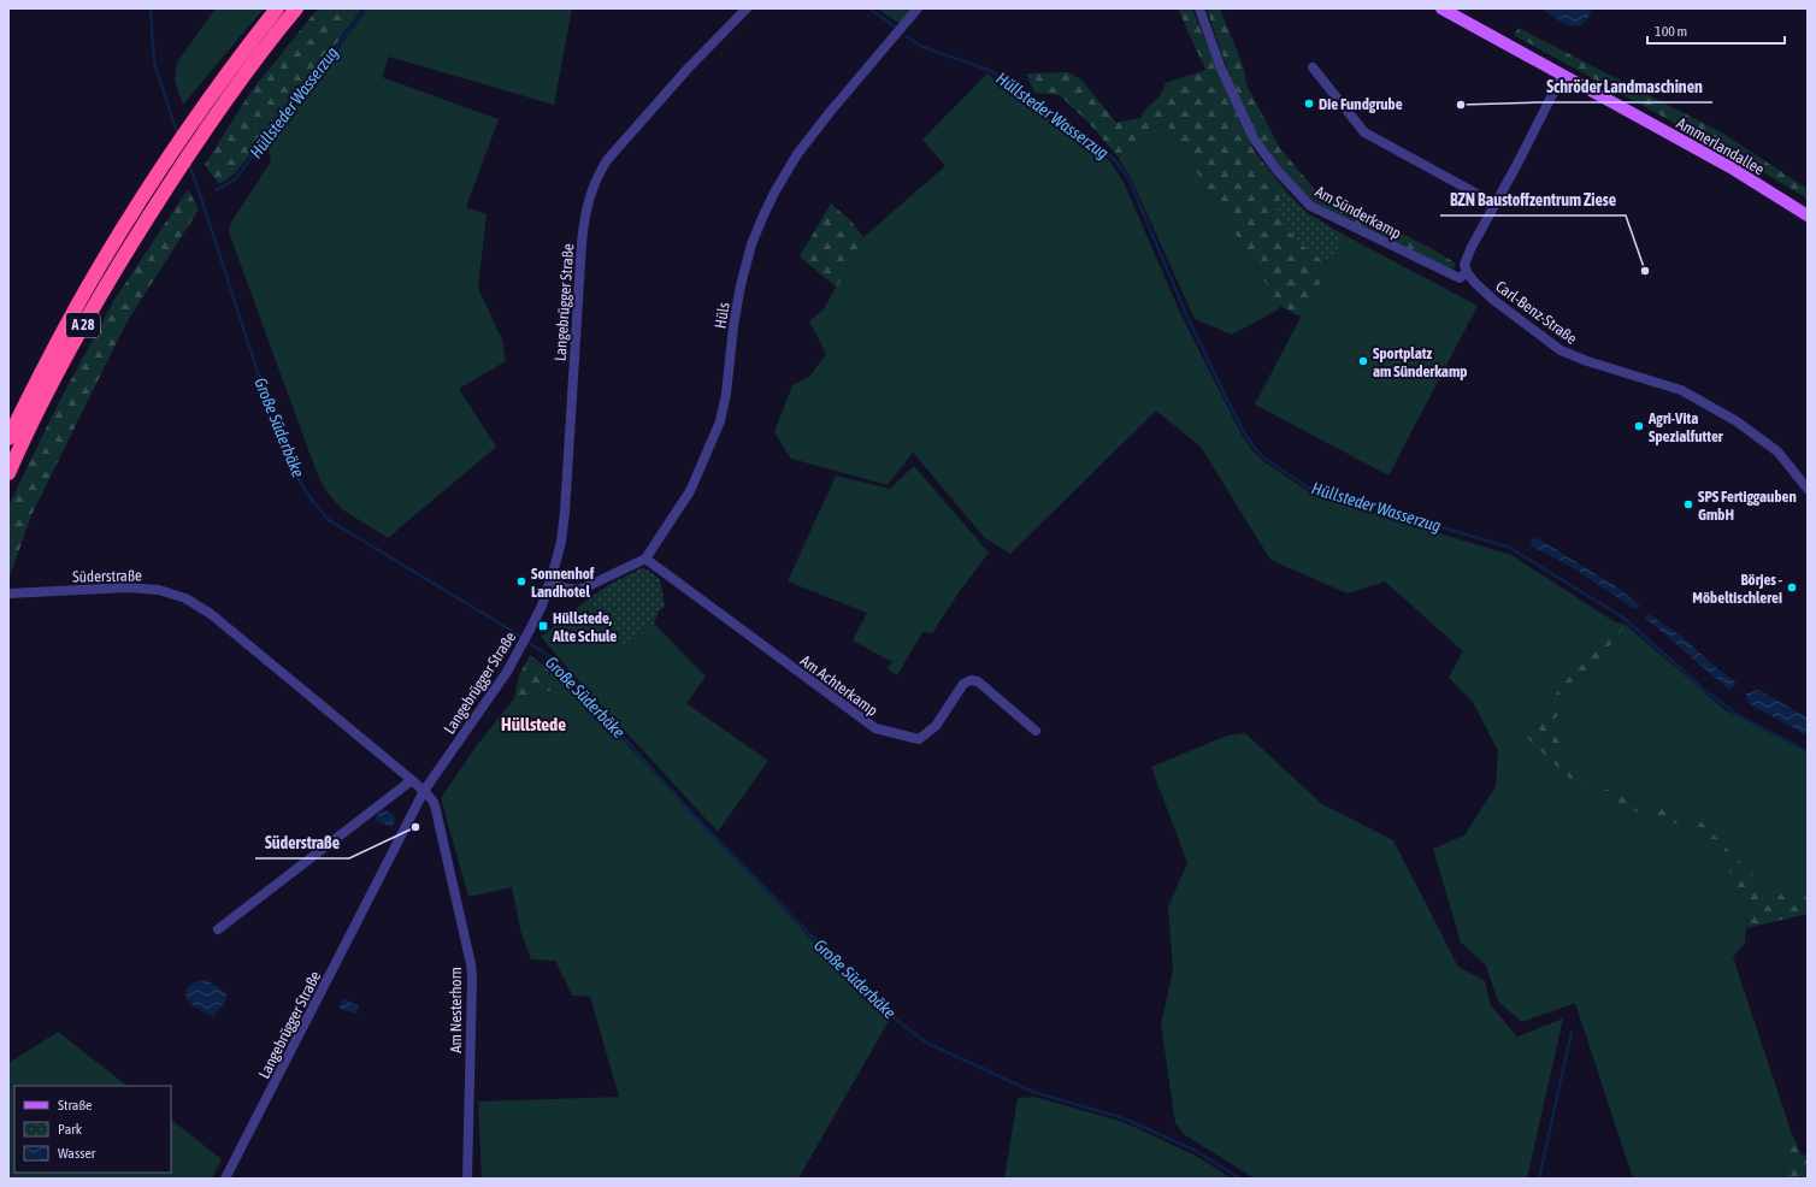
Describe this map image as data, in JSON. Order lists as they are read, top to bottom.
{
  "streets": {
    "highway": ["A 28"],
    "main road": ["Ammerlandallee"],
    "street": [
      "Am Sünderkamp",
      "Langebrügger Straße",
      "Carl-Benz-Straße",
      "Hüls",
      "Süderstraße",
      "Am Achterkamp",
      "Am Nesterhorn"
    ]
  },
  "crossings": [
    ["Am Sünderkamp", "Carl-Benz-Straße"],
    ["Langebrügger Straße", "Süderstraße"],
    ["Langebrügger Straße", "Am Nesterhorn"],
    ["Hüls", "Am Achterkamp"],
    ["Süderstraße", "Am Nesterhorn"]
  ],
  "districts": ["Hüllstede"],
  "water": ["Hüllsteder Wasserzug", "Große Süderbäke"],
  "places": {
    "other": [
      "Die Fundgrube",
      "Schröder Landmaschinen",
      "BZN Baustoffzentrum Ziese",
      "Sportplatz am Sünderkamp",
      "Agri-Vita Spezialfutter",
      "SPS Fertiggauben GmbH",
      "Sonnenhof Landhotel",
      "Börjes - Möbeltischlerei",
      "Süderstraße"
    ],
    "transit": ["Hüllstede, Alte Schule"]
  },
  "legend": ["Straße", "Park", "Wasser"],
  "scale_bar": "100 m"
}
